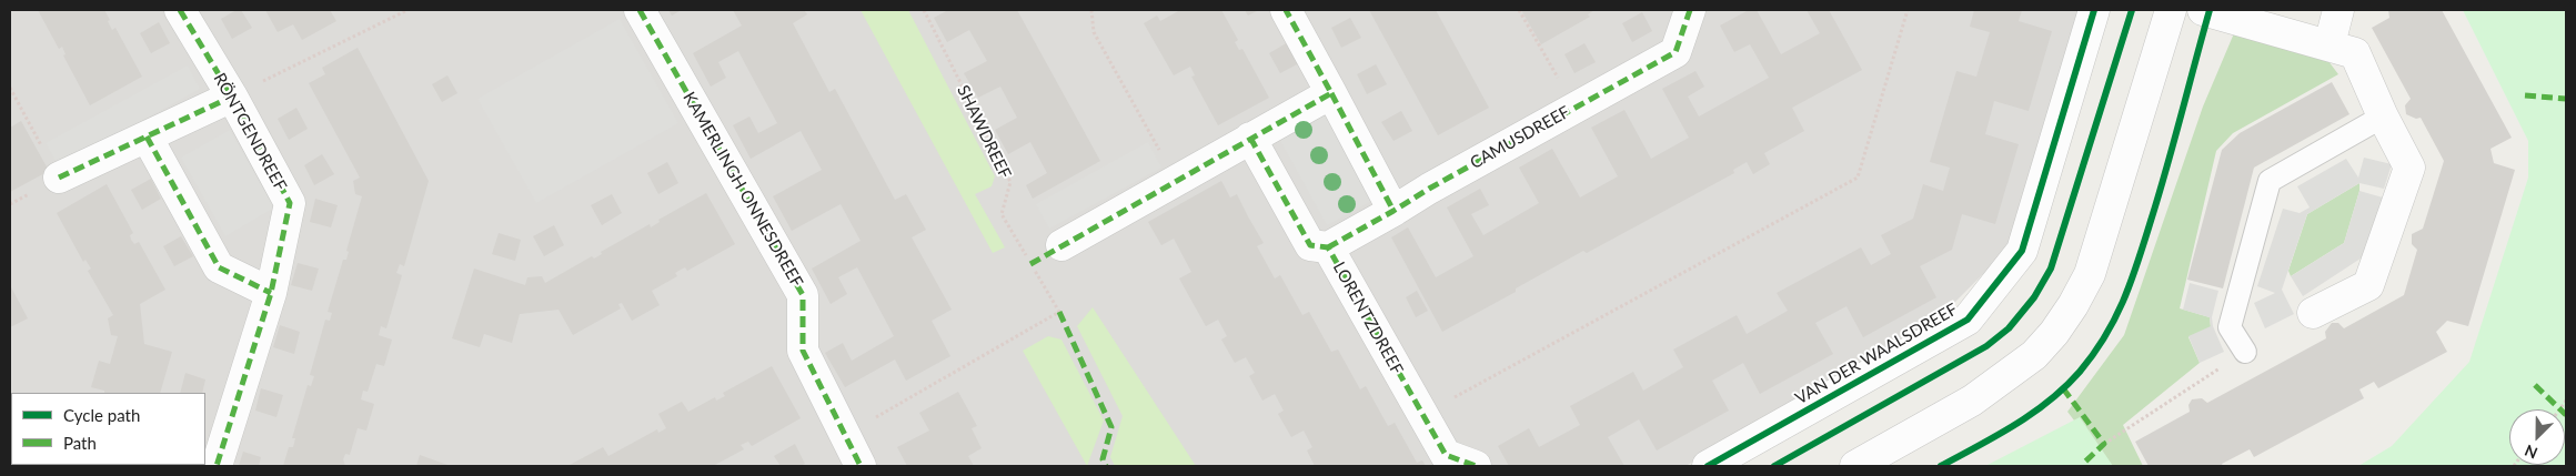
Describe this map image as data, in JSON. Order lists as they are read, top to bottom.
{
  "streets": {
    "street": [
      "RÖNTGENDREEF",
      "CAMUSDREEF",
      "KAMERLINGH ONNESDREEF",
      "LORENTZDREEF",
      "VAN DER WAALSDREEF"
    ],
    "path": ["SHAWDREEF"]
  },
  "crossings": [
    ["SHAWDREEF", "KAMERLINGH ONNESDREEF"],
    ["CAMUSDREEF", "LORENTZDREEF"]
  ],
  "legend": ["Cycle path", "Path"],
  "north": "bottom left"
}
